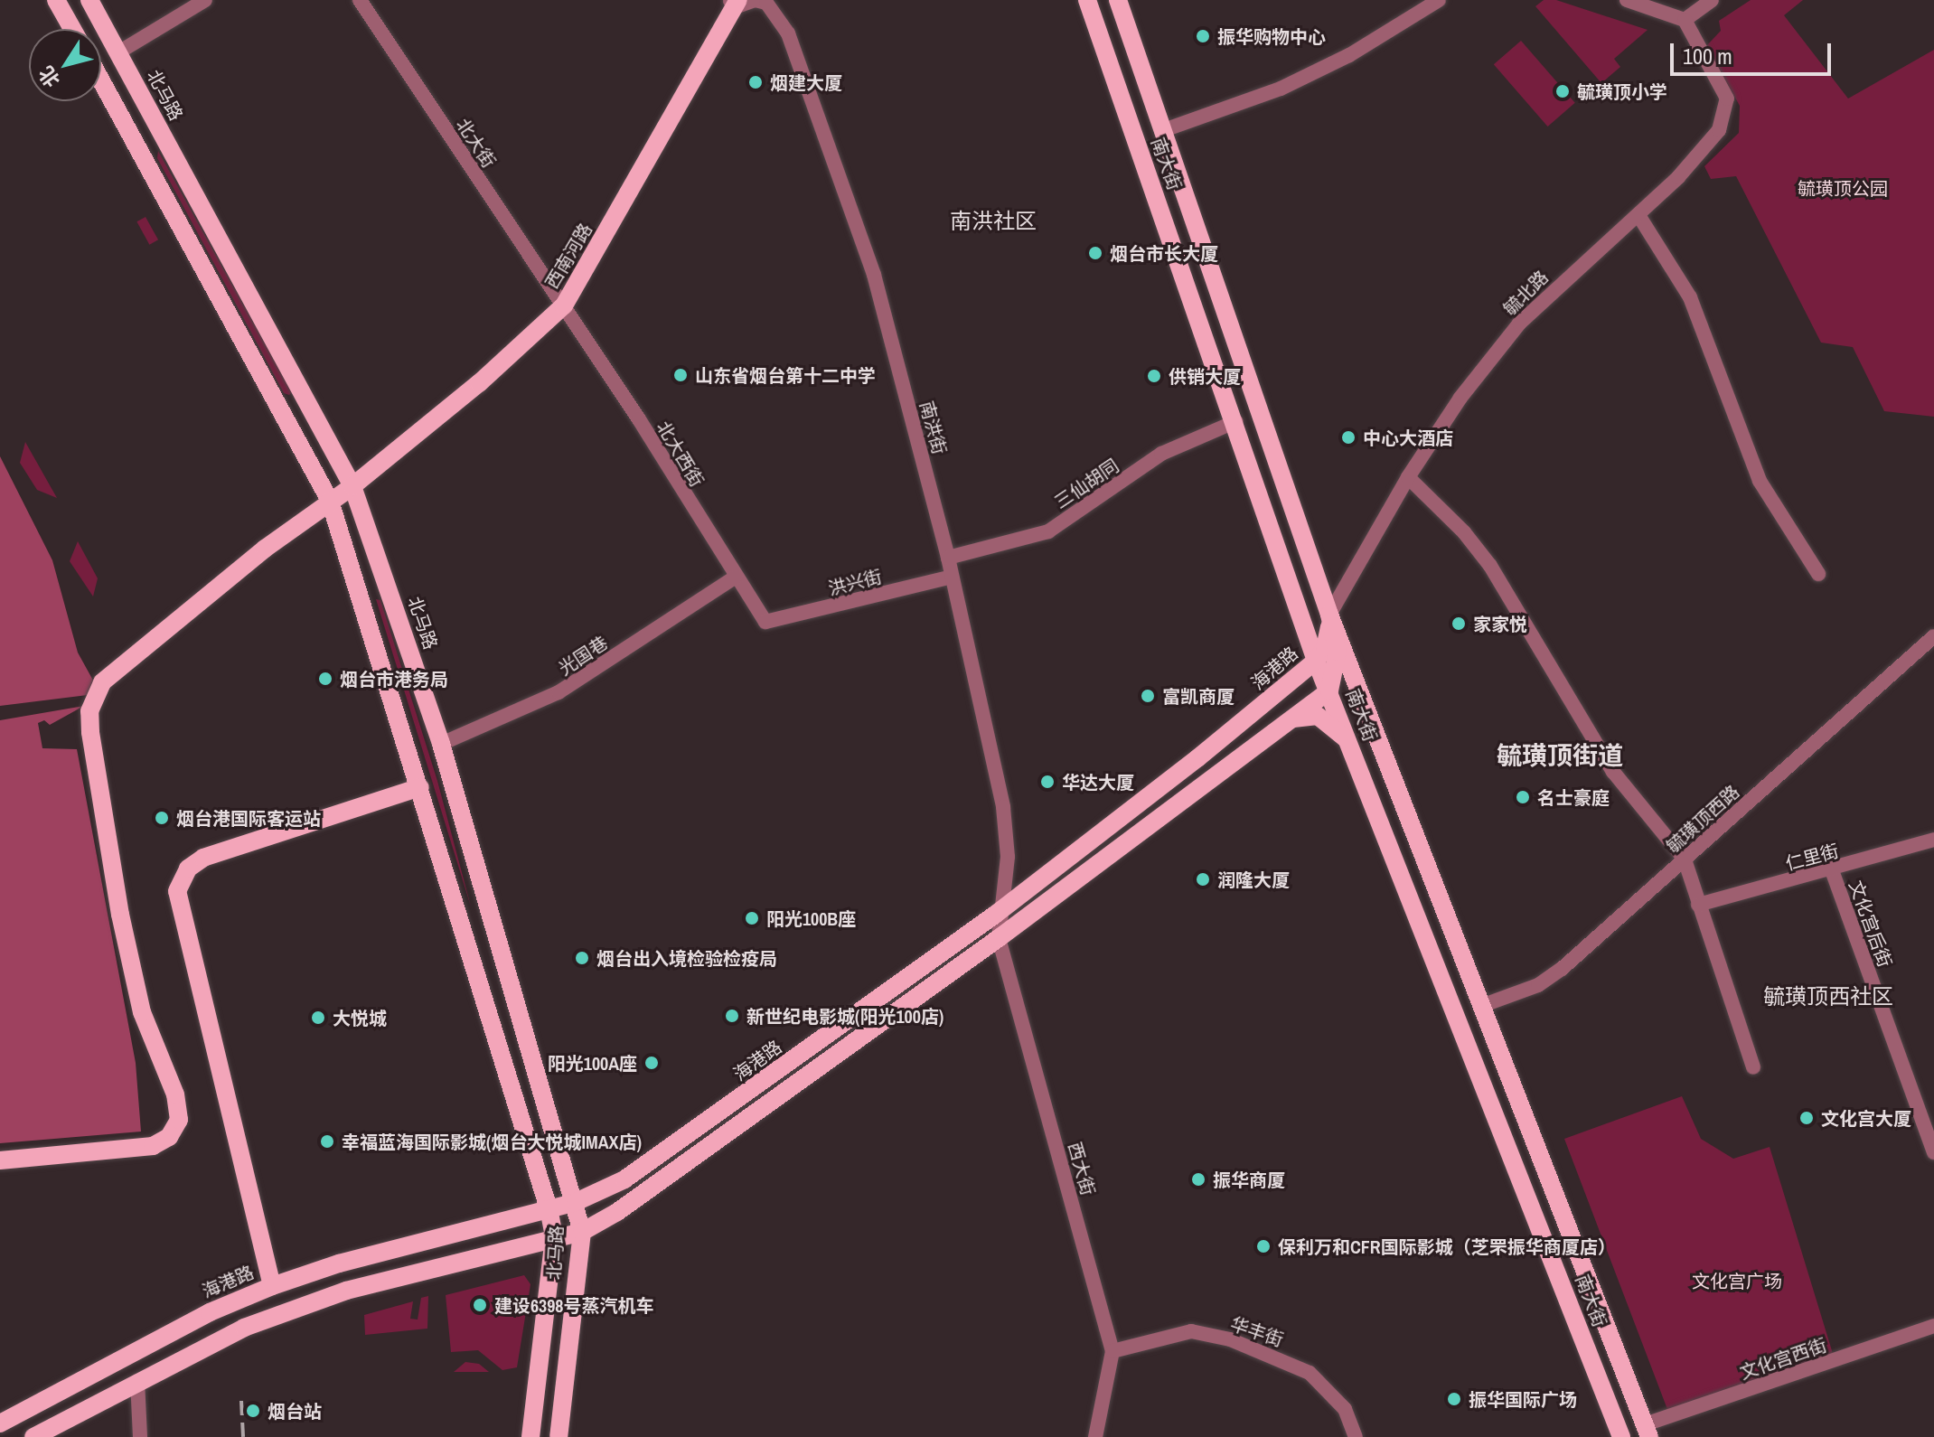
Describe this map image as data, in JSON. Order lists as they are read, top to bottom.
{
  "streets": {
    "main road": [
      "北马路",
      "南大街",
      "西南河路",
      "海港路"
    ],
    "street": [
      "北大街",
      "毓北路",
      "南洪街",
      "北大西街",
      "三仙胡同",
      "洪兴街",
      "光国巷",
      "毓璜顶西路",
      "仁里街",
      "文化宫后街",
      "西大街",
      "华丰街",
      "文化宫西街"
    ]
  },
  "crossings": [
    ["北马路", "西南河路"],
    ["北马路", "光国巷"],
    ["北马路", "海港路"],
    ["北大街", "西南河路"],
    ["北大街", "北大西街"],
    ["南大街", "毓北路"],
    ["南大街", "三仙胡同"],
    ["南大街", "海港路"],
    ["南大街", "毓璜顶西路"],
    ["南大街", "文化宫西街"],
    ["西南河路", "南洪街"],
    ["西南河路", "北大西街"],
    ["毓北路", "海港路"],
    ["南洪街", "三仙胡同"],
    ["南洪街", "洪兴街"],
    ["南洪街", "海港路"],
    ["南洪街", "西大街"],
    ["北大西街", "洪兴街"],
    ["北大西街", "光国巷"],
    ["海港路", "西大街"],
    ["仁里街", "文化宫后街"],
    ["西大街", "华丰街"]
  ],
  "districts": ["南洪社区", "毓璜顶街道", "毓璜顶西社区"],
  "parks": ["毓璜顶公园", "文化宫广场"],
  "places": [
    "振华购物中心",
    "烟建大厦",
    "毓璜顶小学",
    "烟台市长大厦",
    "山东省烟台第十二中学",
    "供销大厦",
    "中心大酒店",
    "家家悦",
    "烟台市港务局",
    "富凯商厦",
    "华达大厦",
    "名士豪庭",
    "烟台港国际客运站",
    "润隆大厦",
    "阳光100B座",
    "烟台出入境检验检疫局",
    "新世纪电影城(阳光100店)",
    "大悦城",
    "阳光100A座",
    "文化宫大厦",
    "幸福蓝海国际影城(烟台大悦城IMAX店)",
    "振华商厦",
    "保利万和CFR国际影城（芝罘振华商厦店）",
    "建设6398号蒸汽机车",
    "振华国际广场",
    "烟台站"
  ],
  "scale_bar": "100 m",
  "north": "bottom left"
}
